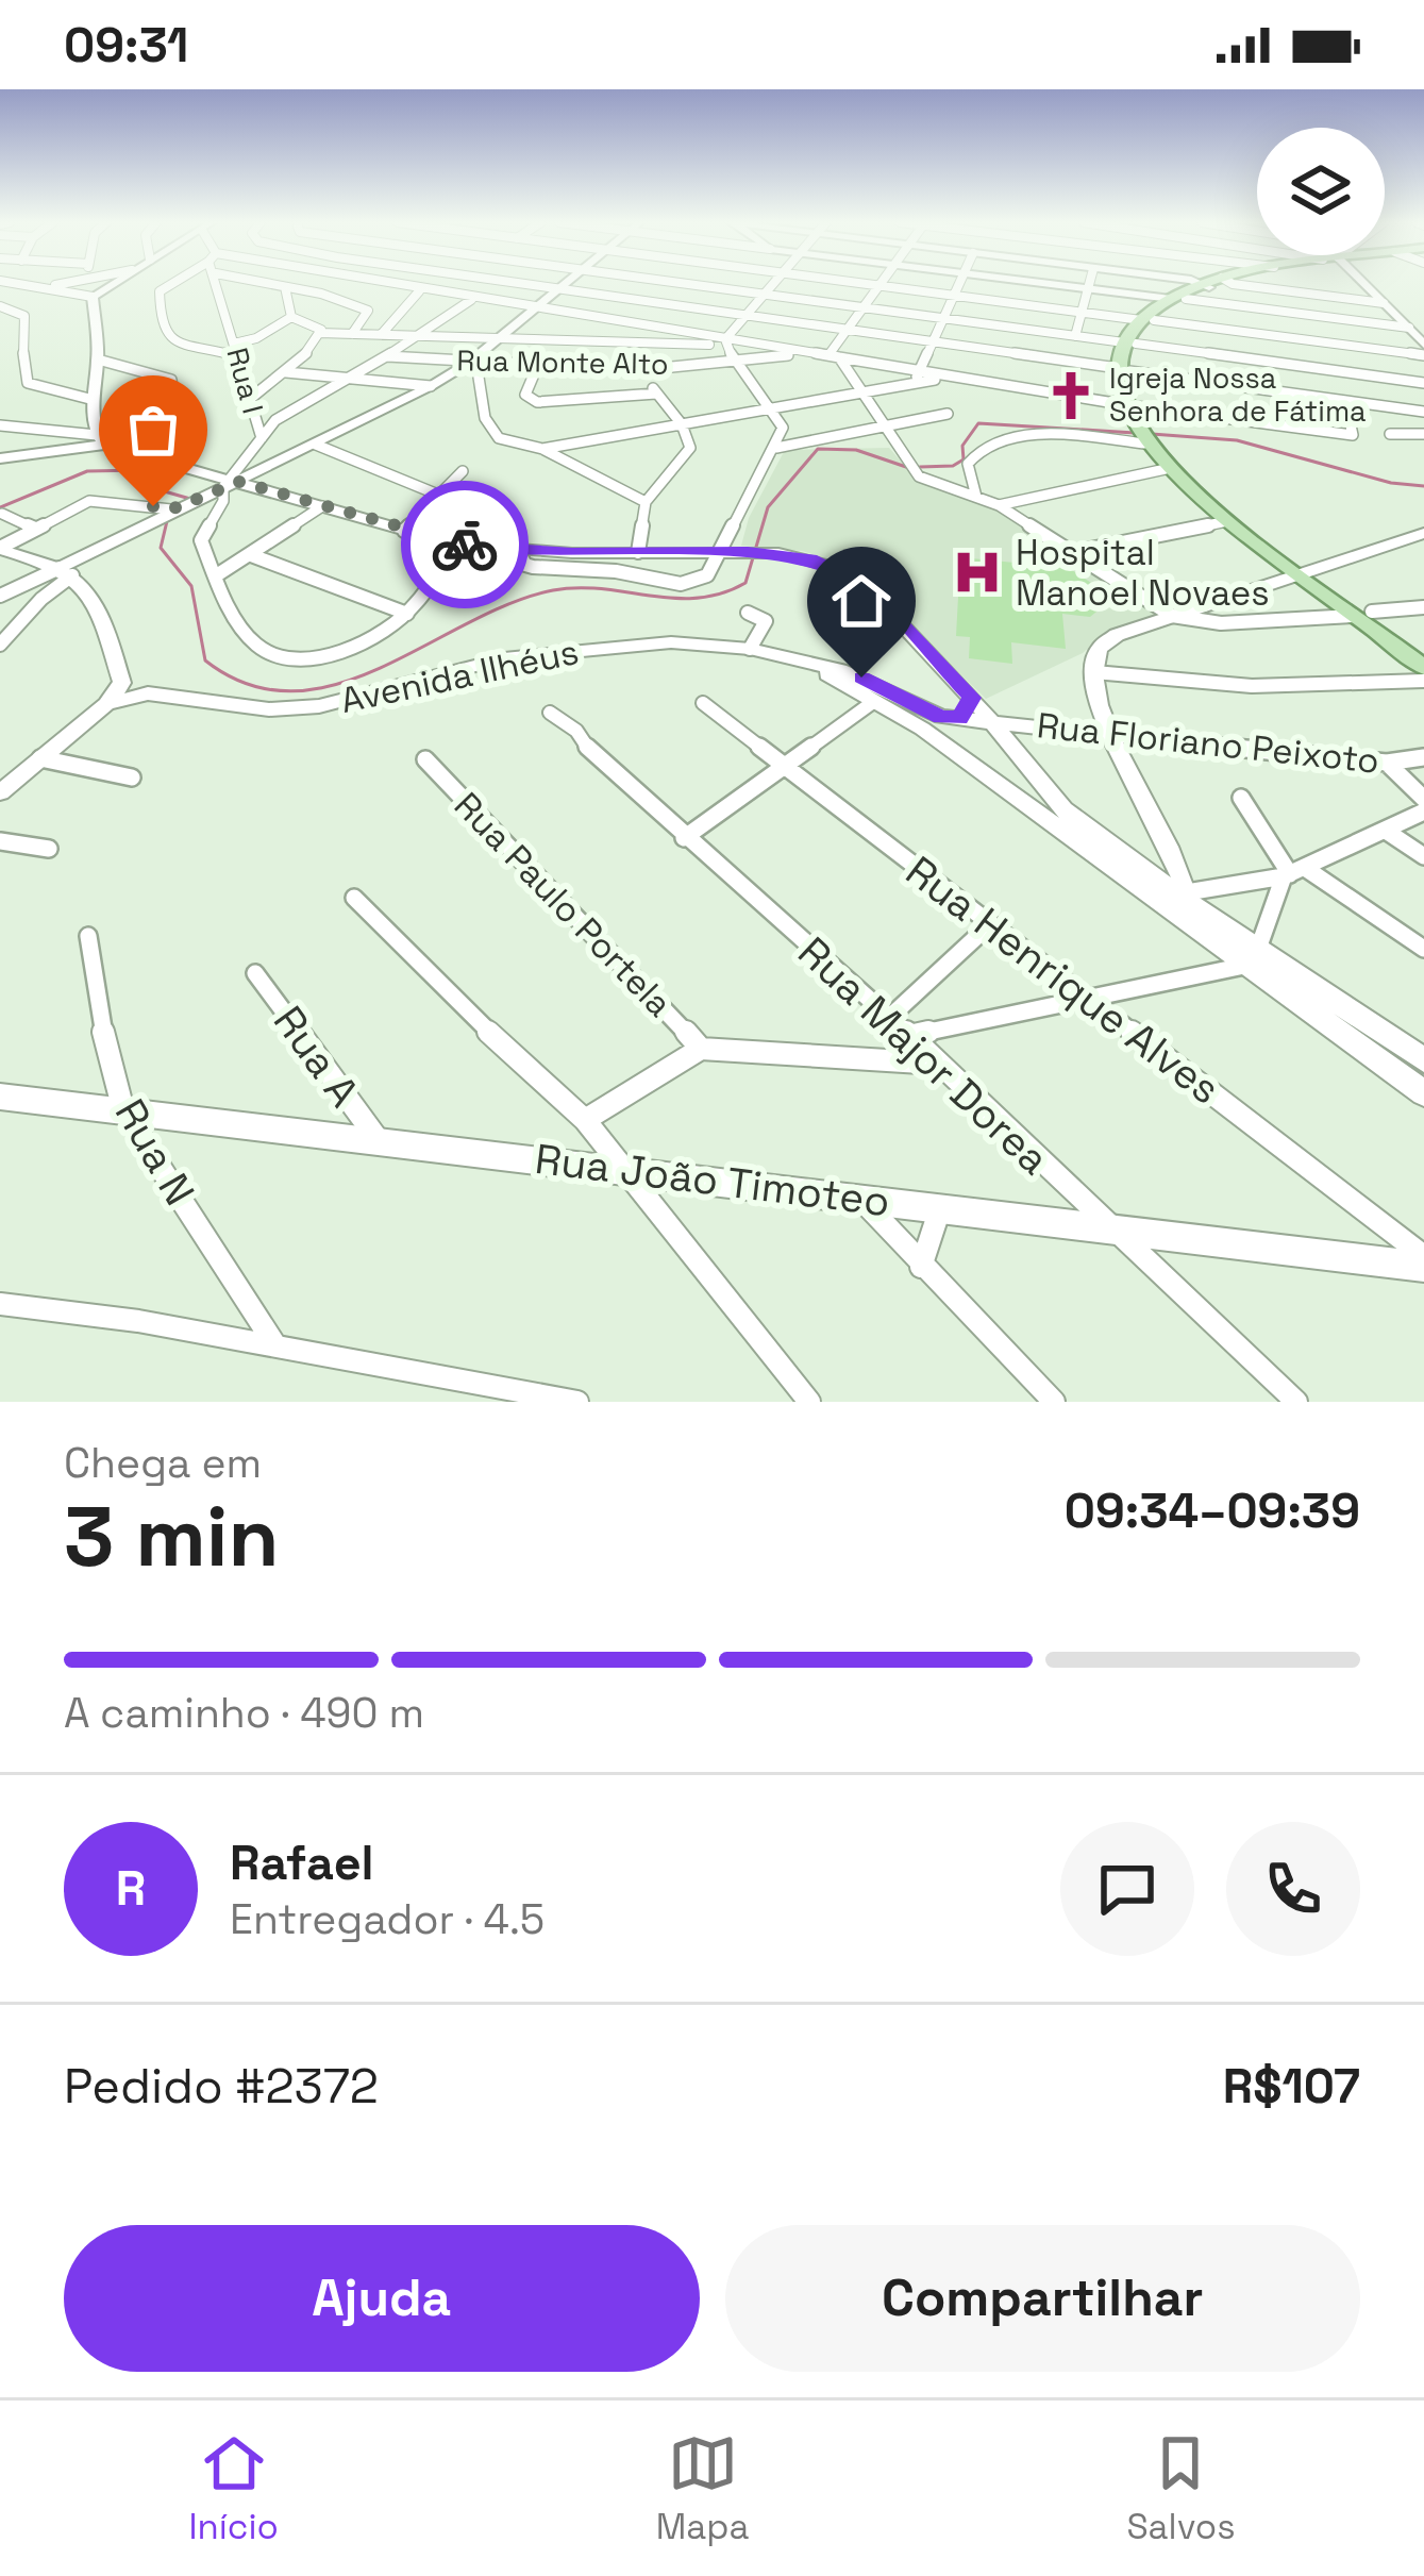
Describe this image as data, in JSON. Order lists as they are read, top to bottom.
{
  "streets": {
    "main road": ["Avenida Ilhéus", "Rua Floriano Peixoto", "Rua João Timoteo"],
    "street": [
      "Rua Monte Alto",
      "Rua I",
      "Rua Paulo Portela",
      "Rua Henrique Alves",
      "Rua Major Dorea",
      "Rua A",
      "Rua N"
    ]
  },
  "crossings": [
    ["Avenida Ilhéus", "Rua Floriano Peixoto"],
    ["Rua Paulo Portela", "Rua Major Dorea"],
    ["Rua Major Dorea", "Rua João Timoteo"],
    ["Rua A", "Rua João Timoteo"],
    ["Rua N", "Rua João Timoteo"]
  ],
  "places": {
    "church": ["Igreja Nossa Senhora de Fátima"],
    "hospital": ["Hospital Manoel Novaes"]
  },
  "page": {
    "status": "09:31",
    "heading": ["3 min", "Chega em", "09:34–09:39"],
    "panel": [
      "Rafael",
      "Entregador · 4.5",
      "Pedido #2372",
      "R$107"
    ],
    "bar": "A caminho · 490 m",
    "round": "R",
    "buttons": ["Ajuda", "Compartilhar"],
    "tabs": ["Início", "Mapa", "Salvos"]
  }
}
